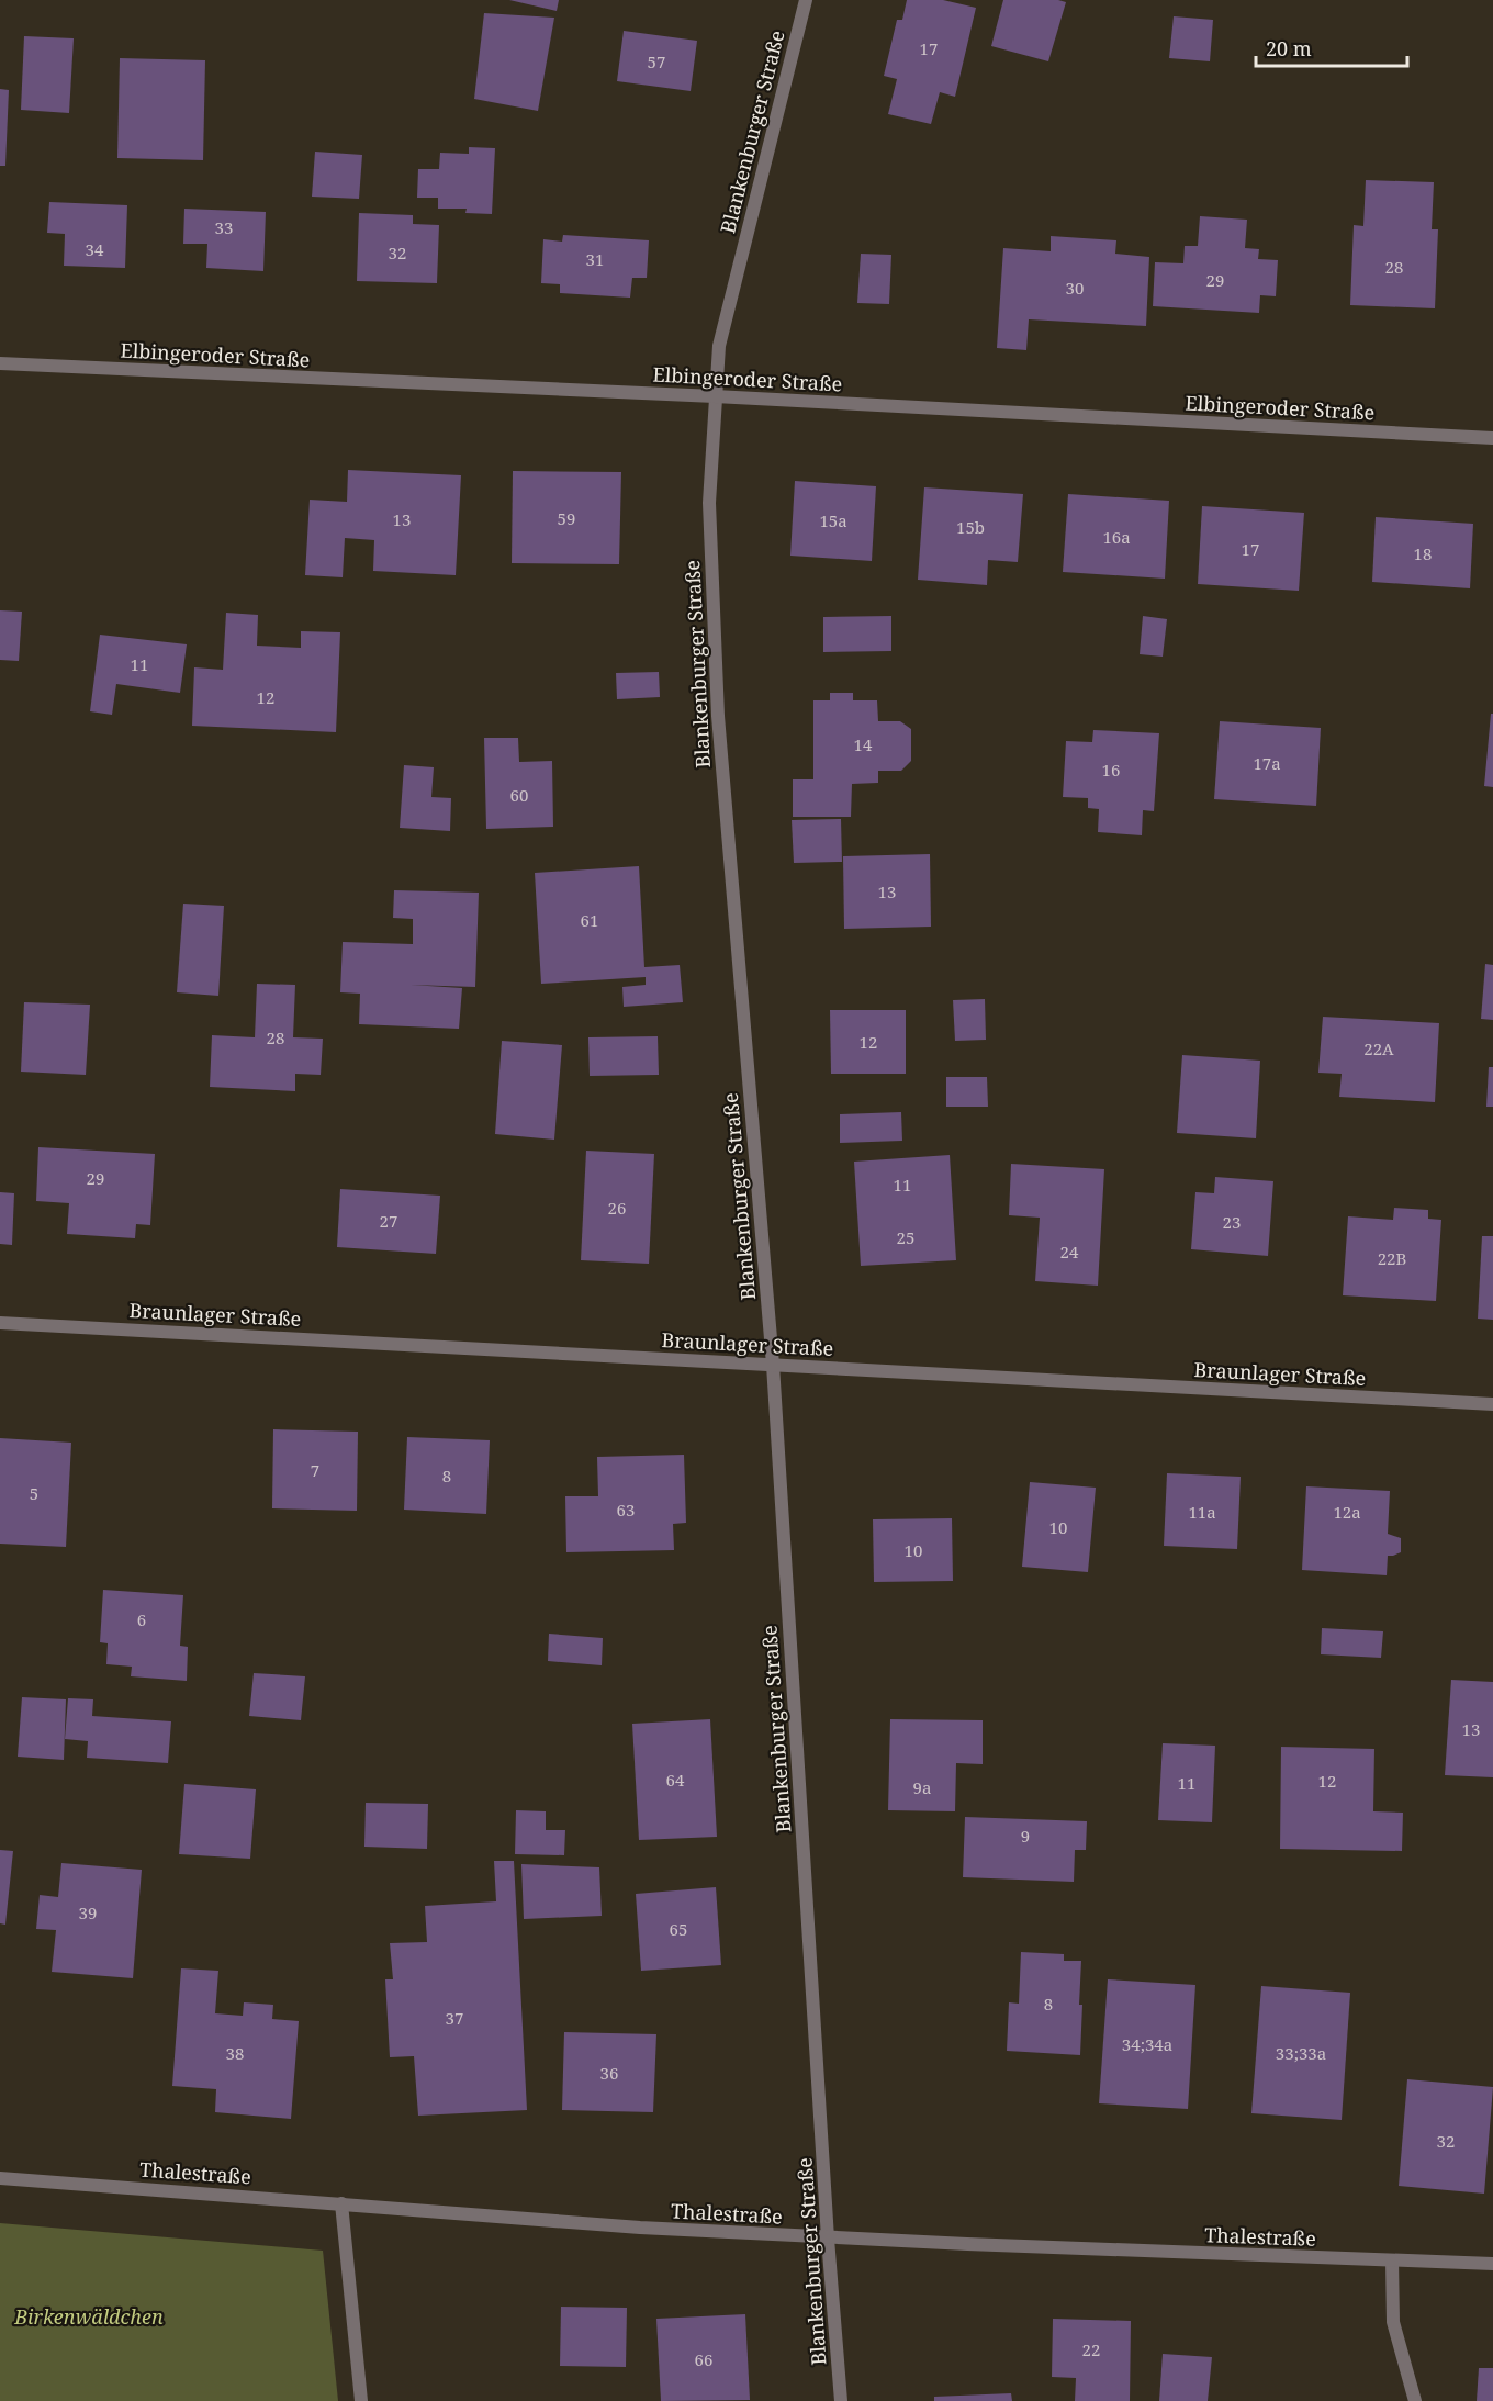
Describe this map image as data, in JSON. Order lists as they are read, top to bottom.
{
  "streets": {
    "street": [
      "Blankenburger Straße",
      "Elbingeroder Straße",
      "Braunlager Straße",
      "Thalestraße"
    ]
  },
  "crossings": [
    ["Blankenburger Straße", "Elbingeroder Straße"],
    ["Blankenburger Straße", "Braunlager Straße"],
    ["Blankenburger Straße", "Thalestraße"]
  ],
  "parks": ["Birkenwäldchen"],
  "house_numbers": [
    "17",
    "57",
    "33",
    "34",
    "32",
    "31",
    "28",
    "29",
    "30",
    "59",
    "13",
    "15a",
    "15b",
    "16a",
    "17",
    "18",
    "11",
    "12",
    "14",
    "17a",
    "16",
    "60",
    "13",
    "61",
    "28",
    "12",
    "22A",
    "29",
    "11",
    "26",
    "27",
    "23",
    "25",
    "24",
    "22B",
    "7",
    "8",
    "5",
    "63",
    "11a",
    "12a",
    "10",
    "10",
    "6",
    "13",
    "64",
    "12",
    "11",
    "9a",
    "9",
    "39",
    "65",
    "8",
    "37",
    "34;34a",
    "38",
    "33;33a",
    "36",
    "32",
    "22",
    "66"
  ],
  "scale_bar": "20 m"
}
